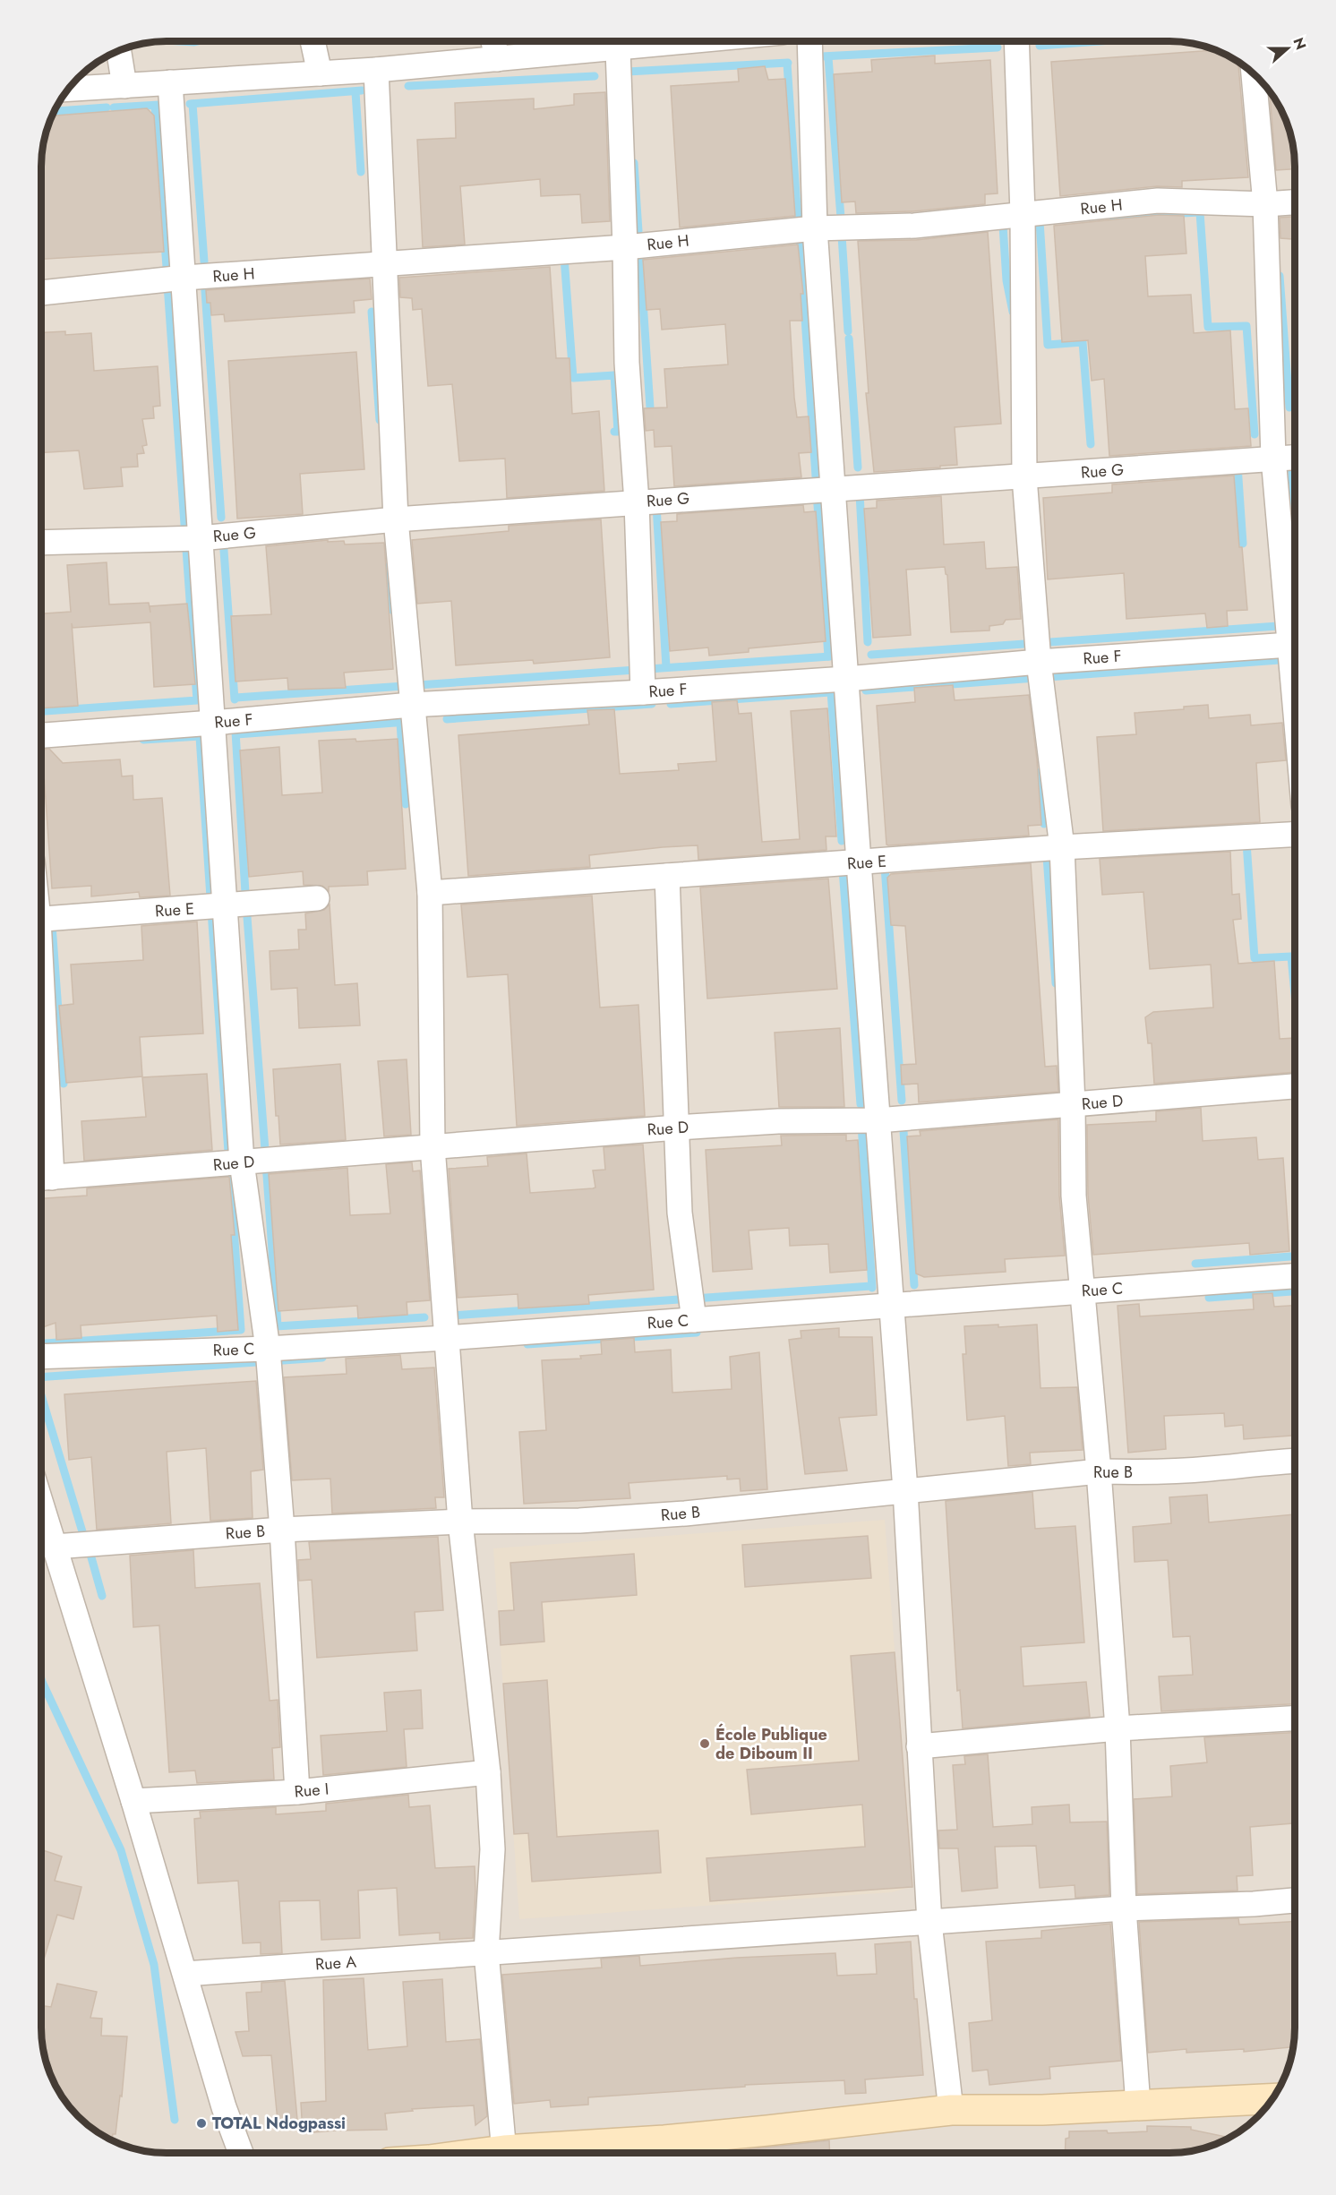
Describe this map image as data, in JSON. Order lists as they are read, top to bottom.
{
  "streets": {
    "street": [
      "Rue H",
      "Rue G",
      "Rue F",
      "Rue E",
      "Rue D",
      "Rue C",
      "Rue B",
      "Rue I",
      "Rue A"
    ]
  },
  "places": ["École Publique de Diboum II", "TOTAL Ndogpassi"],
  "north": "right"
}
